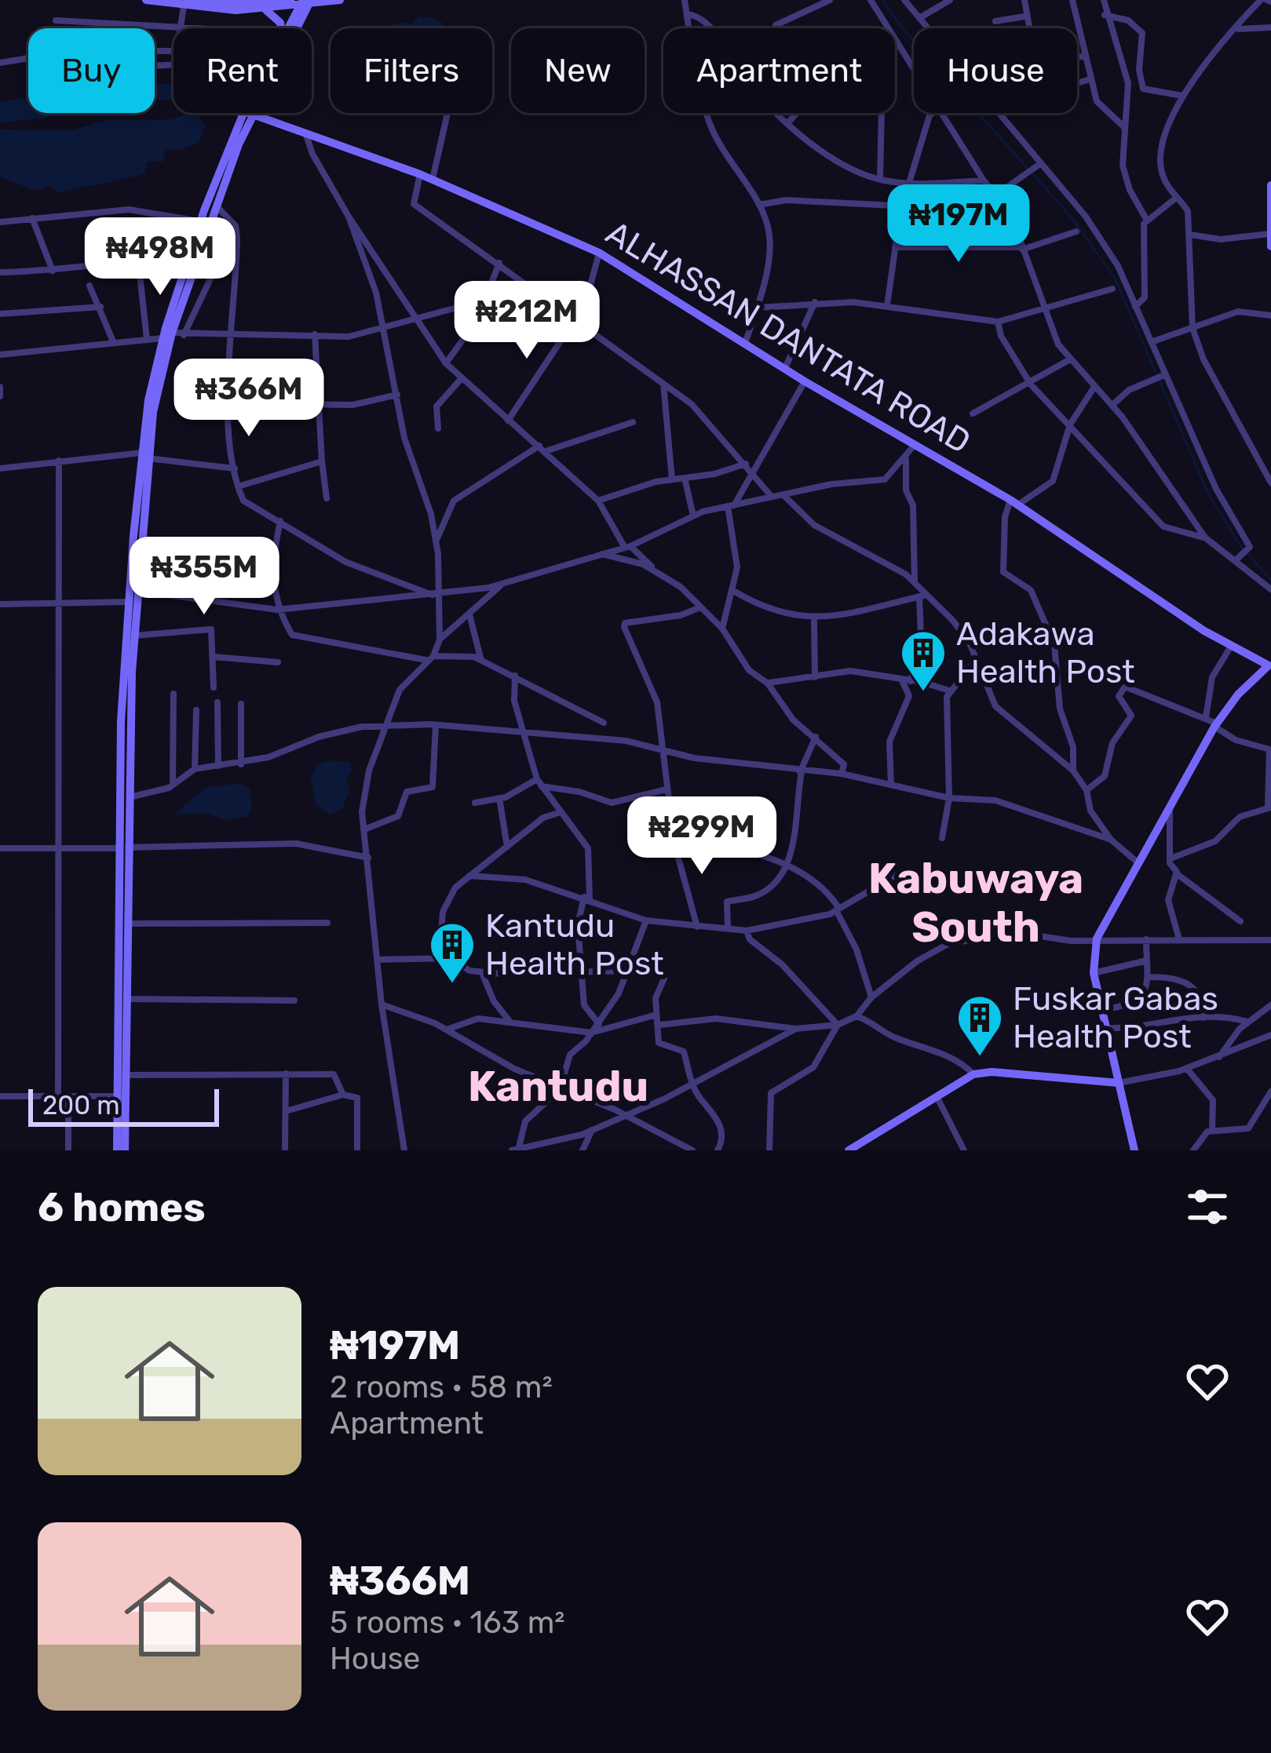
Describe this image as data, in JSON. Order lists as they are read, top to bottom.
{
  "streets": {
    "main road": ["ALHASSAN DANTATA ROAD"]
  },
  "districts": ["Kabuwaya South", "Kantudu"],
  "places": {
    "building": ["Adakawa Health Post", "Kantudu Health Post", "Fuskar Gabas Health Post"]
  },
  "scale_bar": "200 m",
  "page": {
    "chip": [
      "Buy",
      "Rent",
      "Filters",
      "New",
      "Apartment",
      "House"
    ],
    "price": [
      "₦197M",
      "₦498M",
      "₦212M",
      "₦366M",
      "₦355M",
      "₦299M"
    ],
    "scale": "200 m",
    "heading": "6 homes",
    "list": [
      {
        "name": "₦197M",
        "note": "2 rooms · 58 m² · Apartment"
      },
      {
        "name": "₦366M",
        "note": "5 rooms · 163 m² · House"
      }
    ]
  }
}
